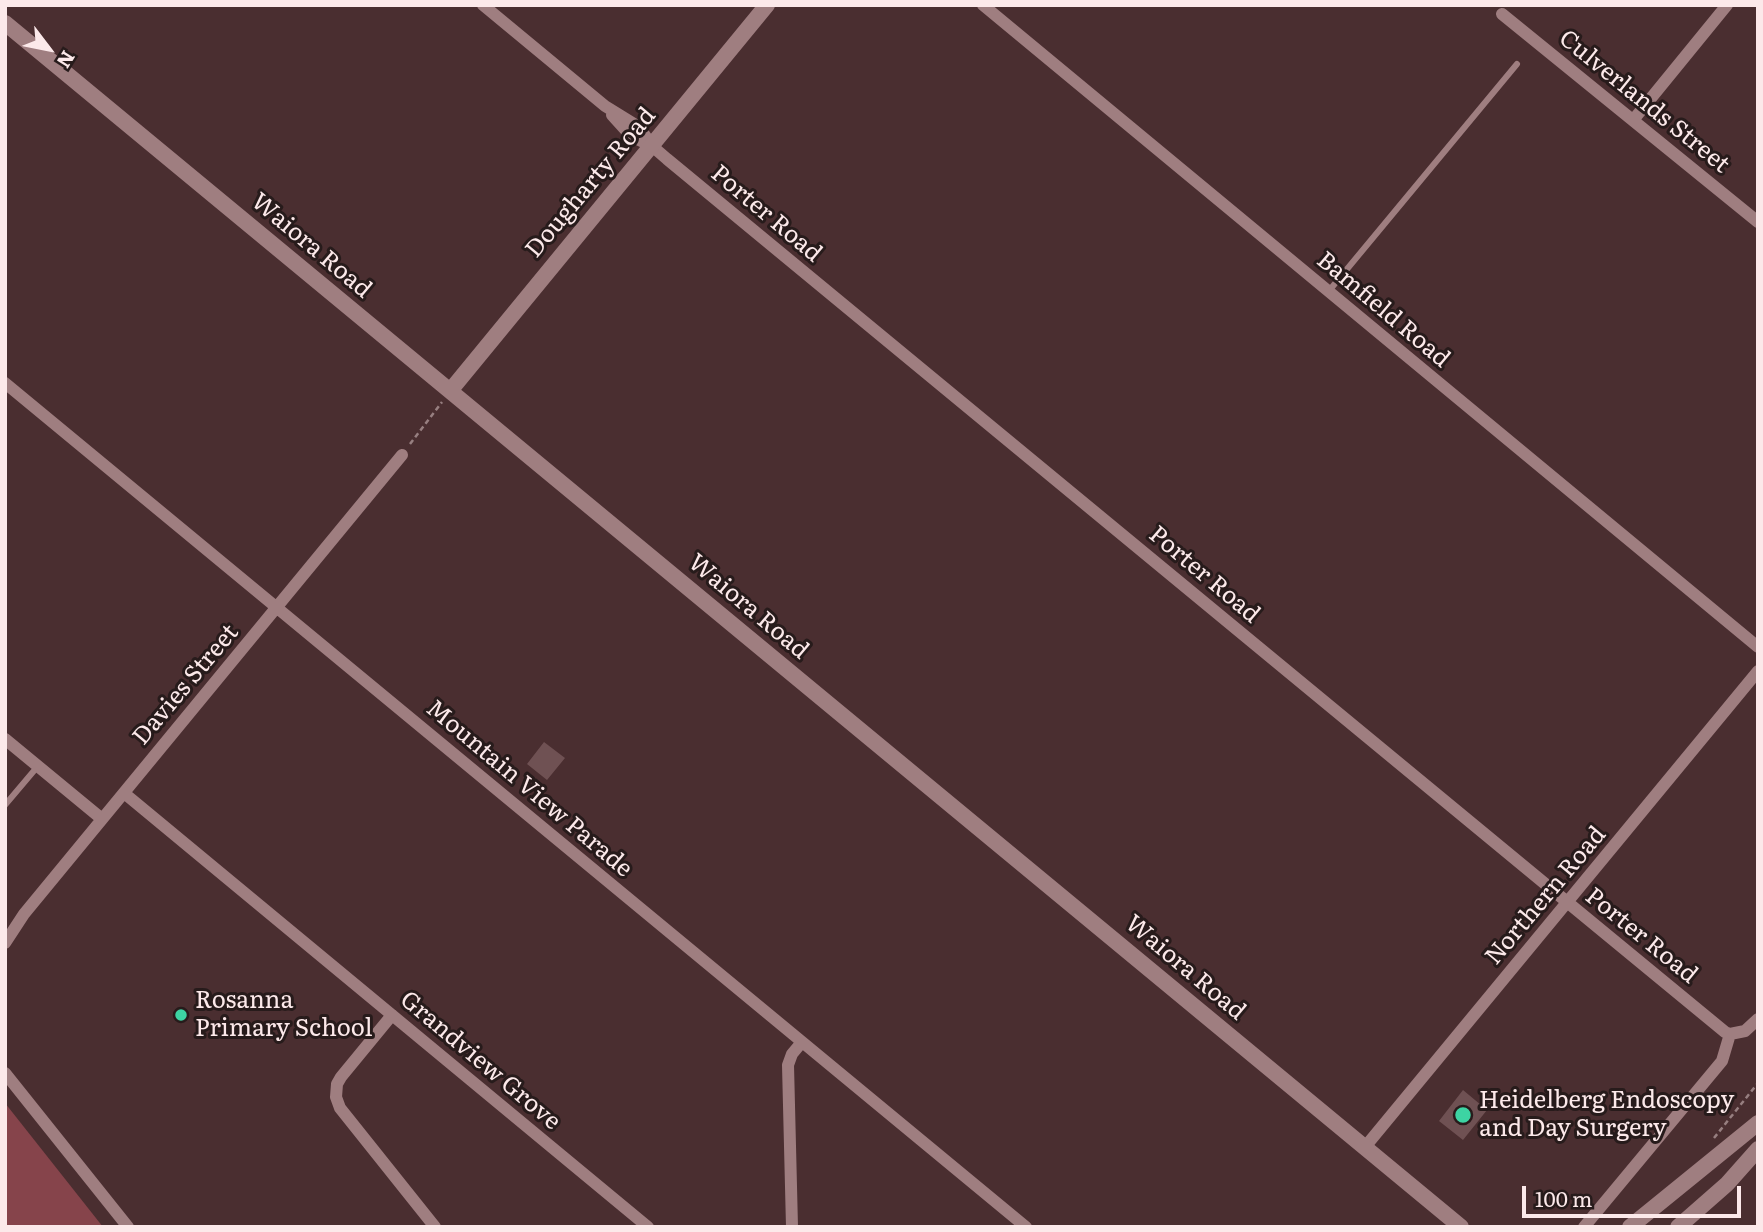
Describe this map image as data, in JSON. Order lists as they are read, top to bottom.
{
  "streets": {
    "main road": ["Dougharty Road", "Waiora Road"],
    "street": [
      "Culverlands Street",
      "Porter Road",
      "Bamfield Road",
      "Davies Street",
      "Mountain View Parade",
      "Northern Road",
      "Grandview Grove"
    ]
  },
  "crossings": [
    ["Dougharty Road", "Porter Road"],
    ["Dougharty Road", "Waiora Road"],
    ["Porter Road", "Northern Road"],
    ["Waiora Road", "Northern Road"],
    ["Davies Street", "Mountain View Parade"],
    ["Davies Street", "Grandview Grove"]
  ],
  "places": ["Rosanna Primary School", "Heidelberg Endoscopy and Day Surgery"],
  "scale_bar": "100 m",
  "north": "bottom right"
}
